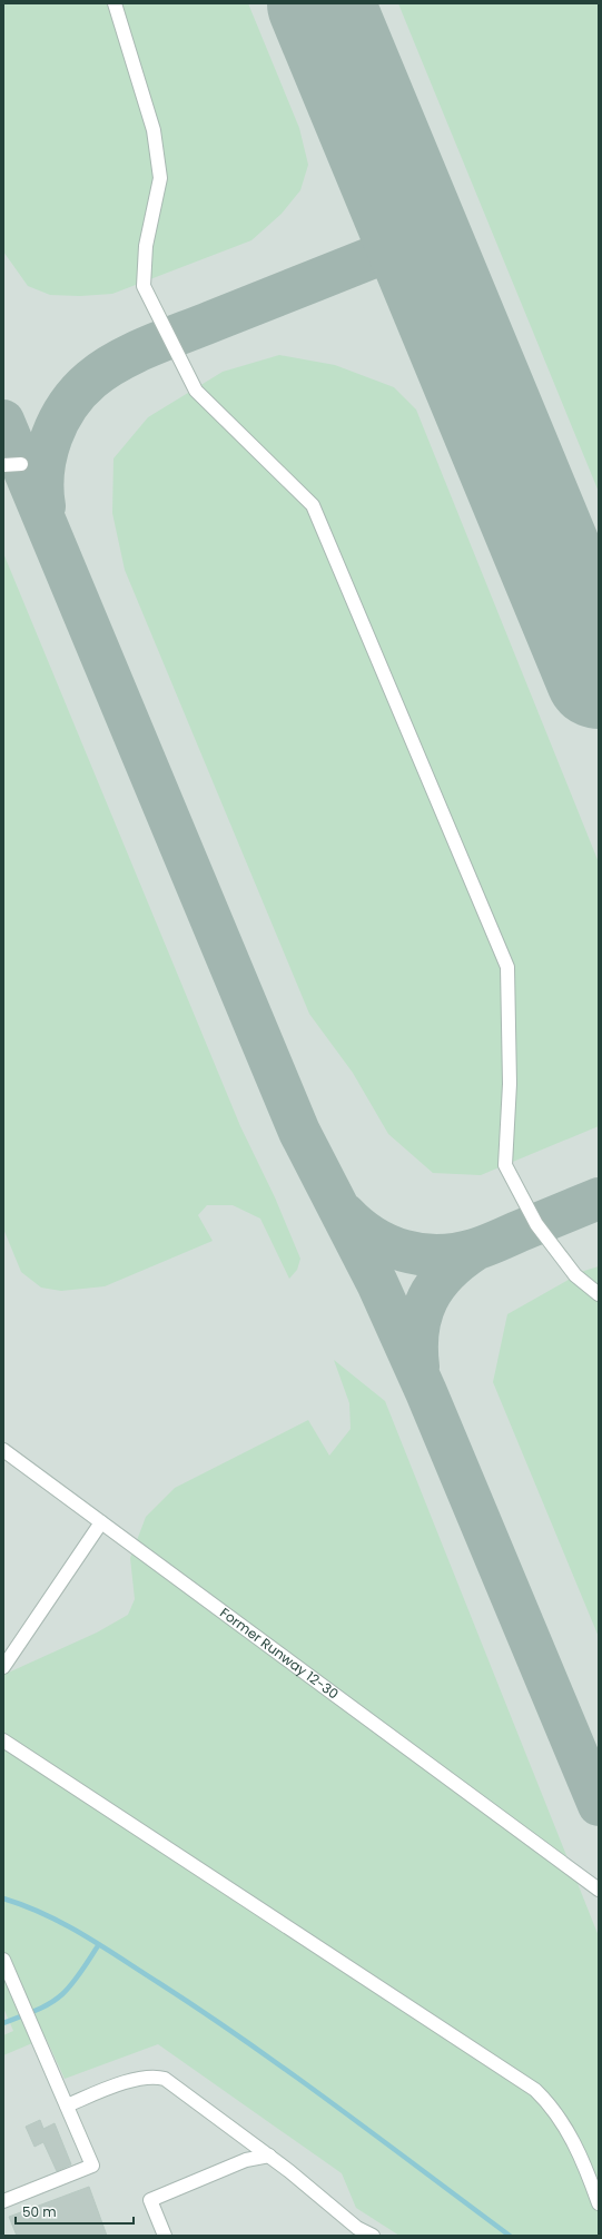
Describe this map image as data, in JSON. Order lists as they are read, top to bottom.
{
  "streets": {
    "lane": ["Former Runway 12-30"]
  },
  "scale_bar": "50 m"
}
